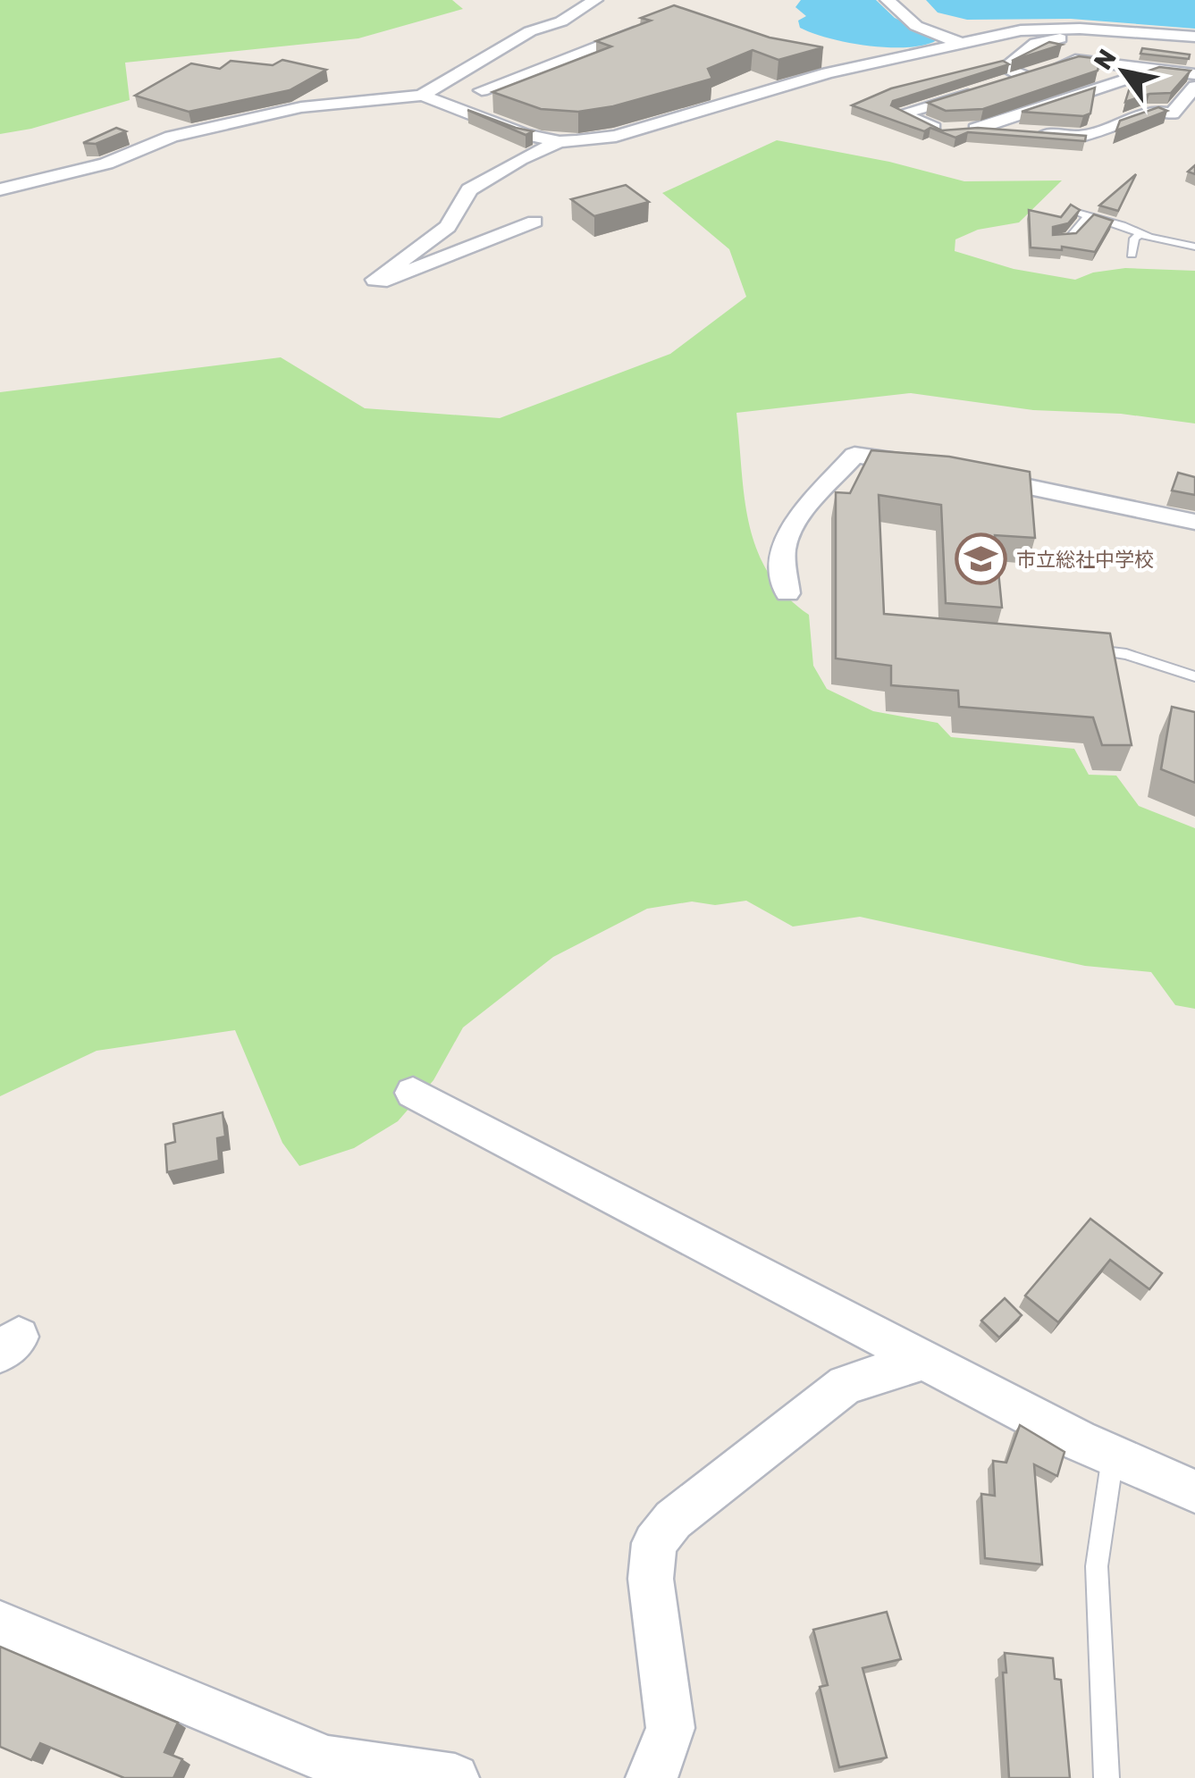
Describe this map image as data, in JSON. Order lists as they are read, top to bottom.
{
  "places": {
    "school or university": ["市立総社中学校"]
  },
  "north": "top left"
}
